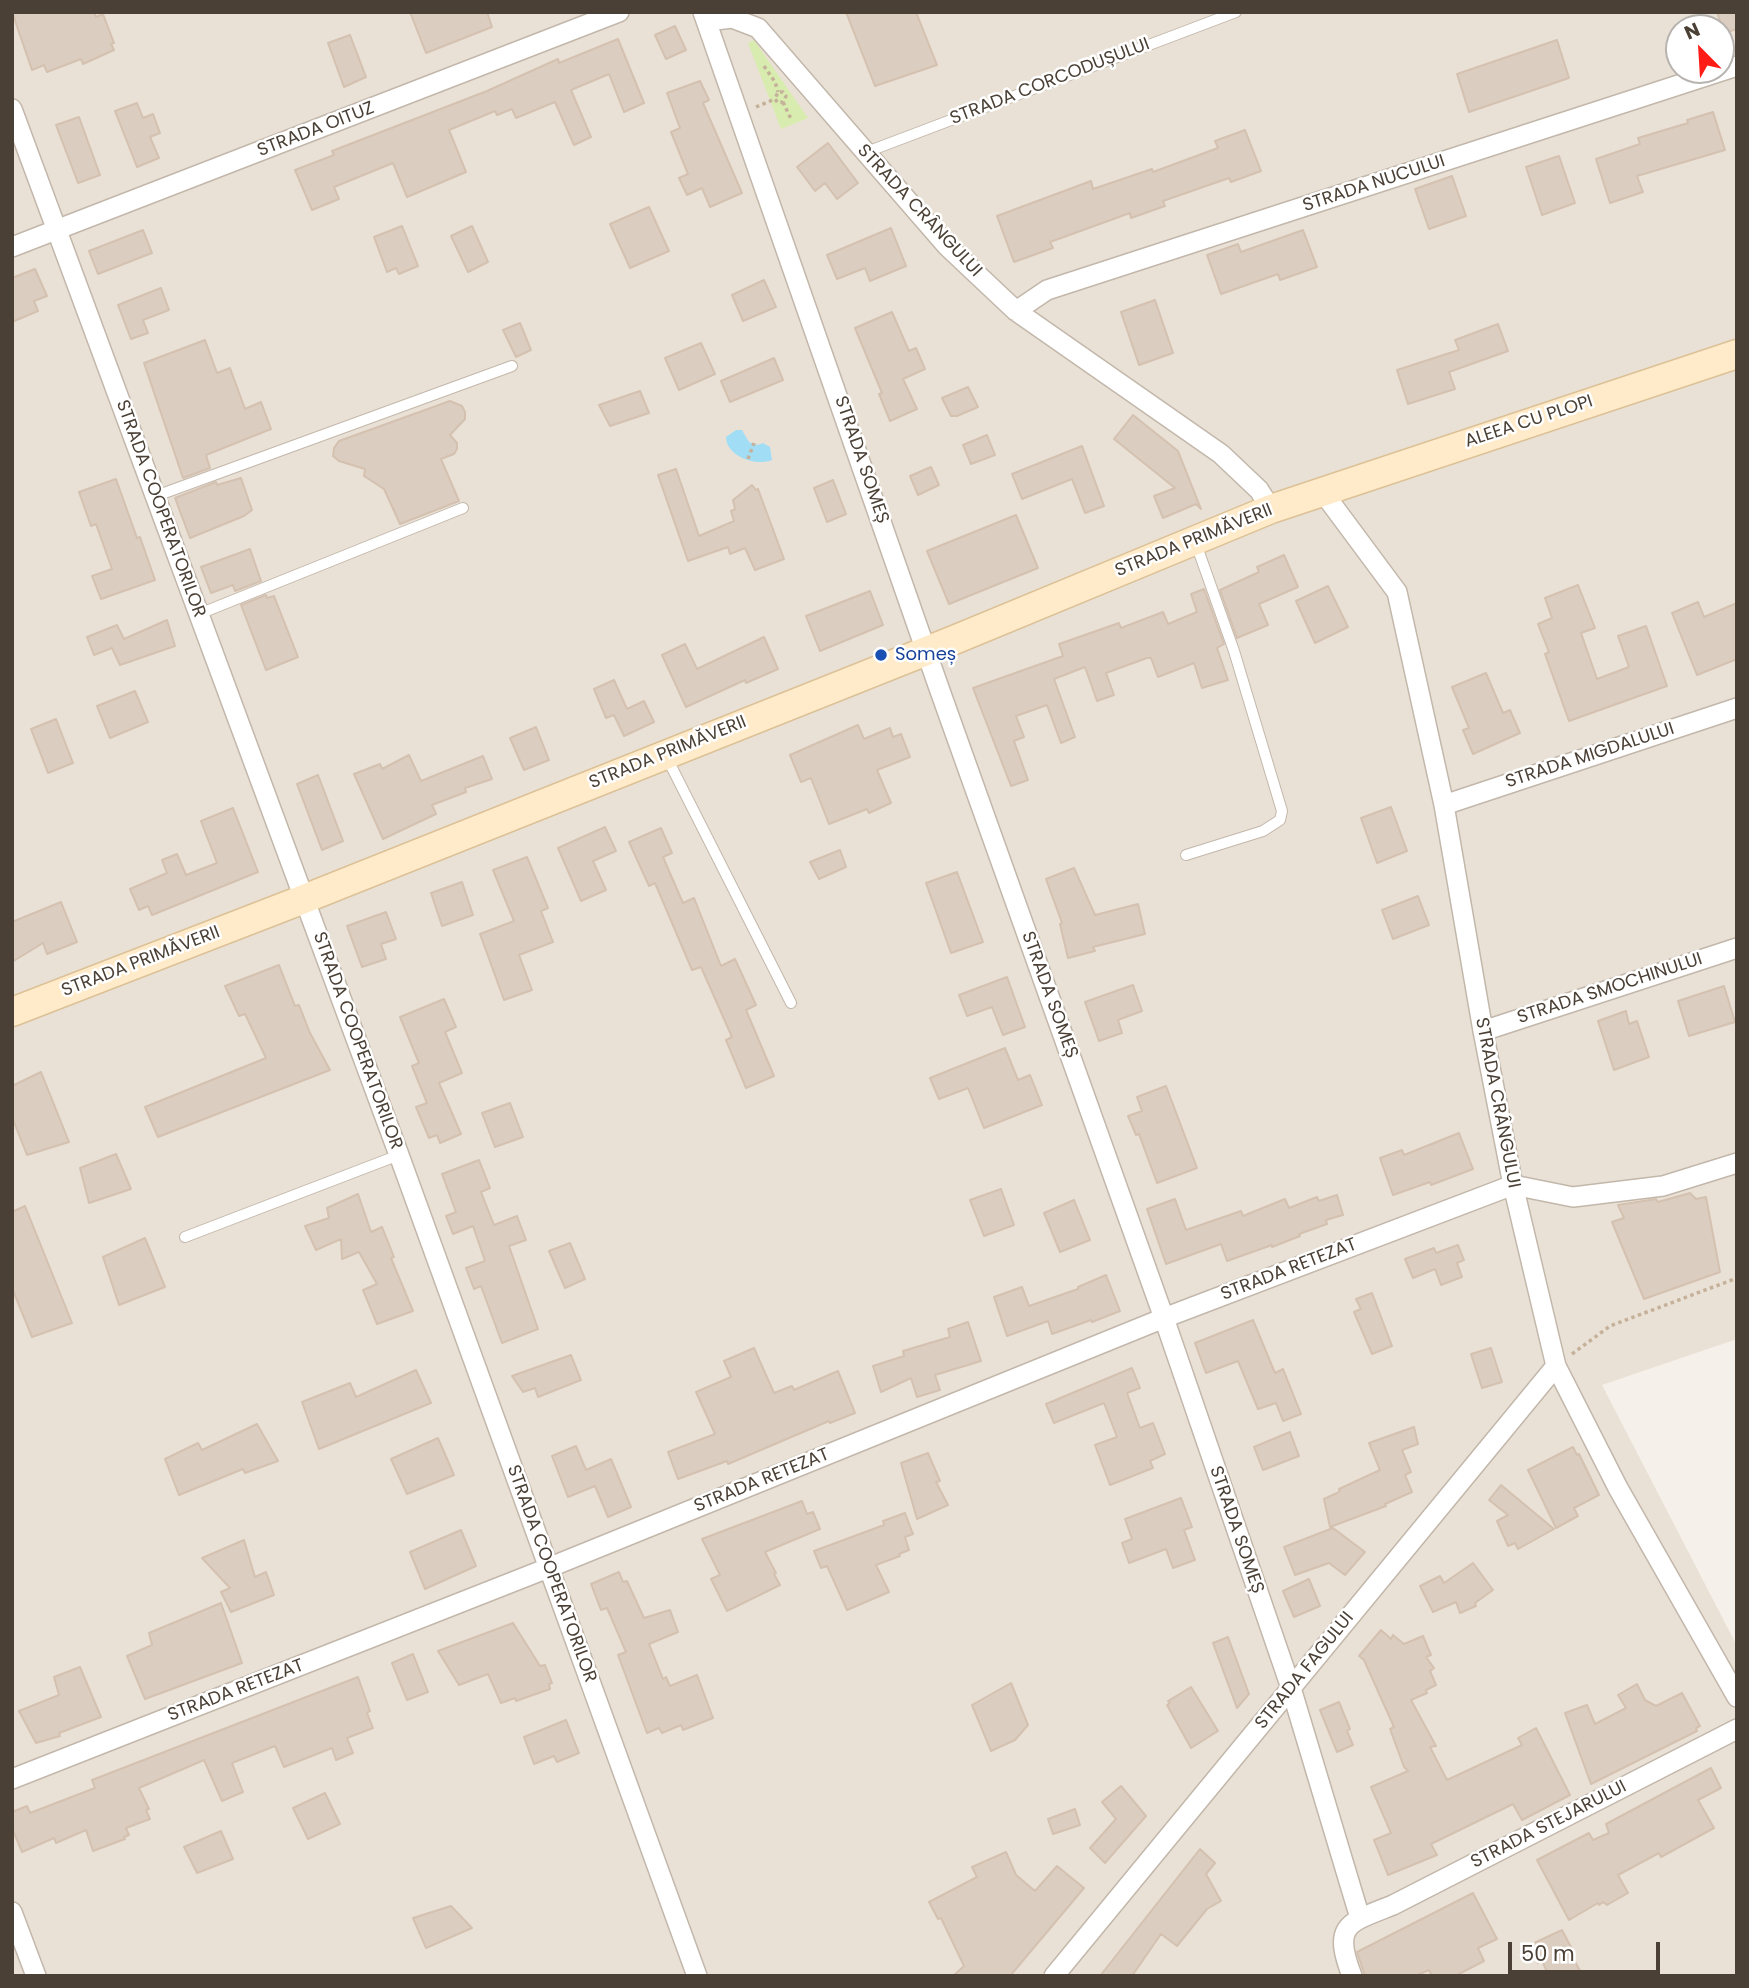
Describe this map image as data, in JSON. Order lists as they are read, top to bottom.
{
  "streets": {
    "street": [
      "STRADA OITUZ",
      "STRADA NUCULUI",
      "STRADA CRÂNGULUI",
      "ALEEA CU PLOPI",
      "STRADA SOMEȘ",
      "STRADA COOPERATORILOR",
      "STRADA PRIMĂVERII",
      "STRADA MIGDALULUI",
      "STRADA SMOCHINULUI",
      "STRADA RETEZAT",
      "STRADA FAGULUI",
      "STRADA STEJARULUI"
    ],
    "lane": ["STRADA CORCODUȘULUI"]
  },
  "crossings": [
    ["STRADA CORCODUȘULUI", "STRADA CRÂNGULUI"],
    ["STRADA OITUZ", "STRADA COOPERATORILOR"],
    ["STRADA NUCULUI", "STRADA CRÂNGULUI"],
    ["STRADA CRÂNGULUI", "ALEEA CU PLOPI"],
    ["STRADA CRÂNGULUI", "STRADA SOMEȘ"],
    ["STRADA CRÂNGULUI", "STRADA PRIMĂVERII"],
    ["STRADA CRÂNGULUI", "STRADA MIGDALULUI"],
    ["STRADA CRÂNGULUI", "STRADA SMOCHINULUI"],
    ["STRADA CRÂNGULUI", "STRADA RETEZAT"],
    ["STRADA CRÂNGULUI", "STRADA FAGULUI"],
    ["ALEEA CU PLOPI", "STRADA PRIMĂVERII"],
    ["STRADA SOMEȘ", "STRADA PRIMĂVERII"],
    ["STRADA SOMEȘ", "STRADA RETEZAT"],
    ["STRADA SOMEȘ", "STRADA FAGULUI"],
    ["STRADA SOMEȘ", "STRADA STEJARULUI"],
    ["STRADA COOPERATORILOR", "STRADA PRIMĂVERII"],
    ["STRADA COOPERATORILOR", "STRADA RETEZAT"]
  ],
  "places": ["Someș"],
  "scale_bar": "50 m",
  "north": "top left"
}
